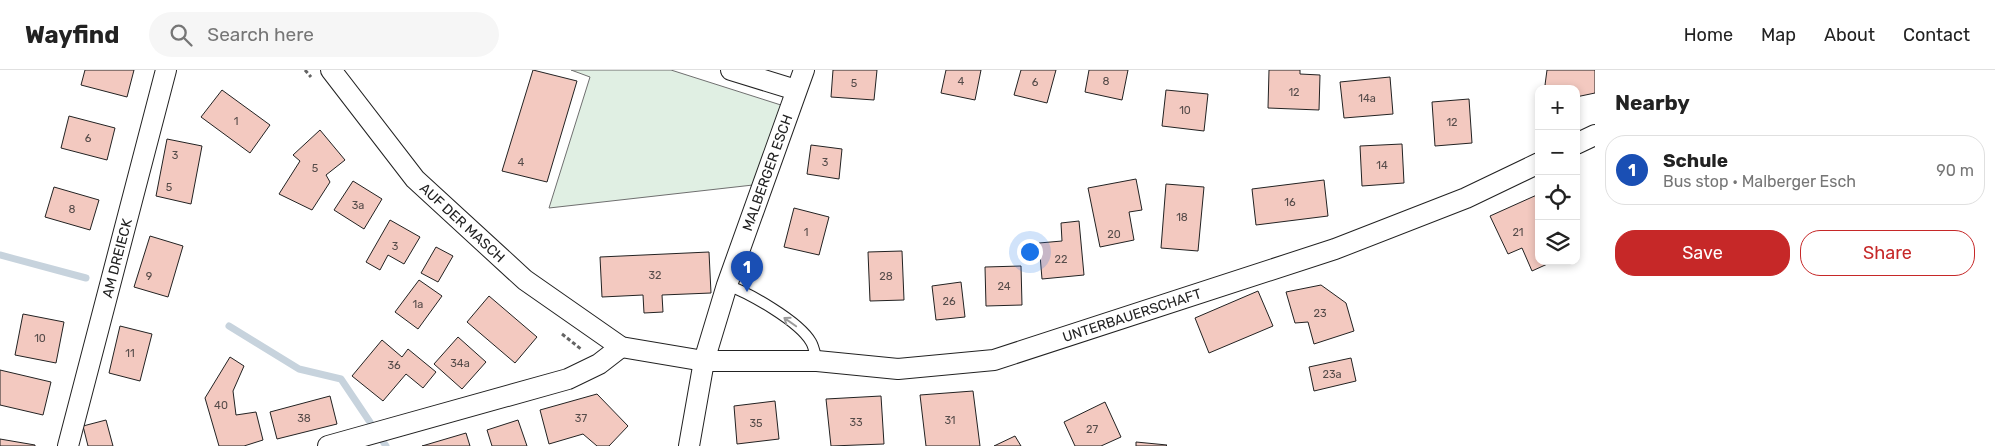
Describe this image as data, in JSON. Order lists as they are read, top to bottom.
{
  "streets": {
    "street": [
      "MALBERGER ESCH",
      "AUF DER MASCH",
      "AM DREIECK",
      "UNTERBAUERSCHAFT"
    ]
  },
  "crossings": [
    ["MALBERGER ESCH", "UNTERBAUERSCHAFT"],
    ["AUF DER MASCH", "UNTERBAUERSCHAFT"]
  ],
  "house_numbers": [
    "4",
    "8",
    "6",
    "5",
    "12",
    "14a",
    "10",
    "1",
    "12",
    "6",
    "3",
    "4",
    "3",
    "14",
    "5",
    "5",
    "16",
    "3a",
    "8",
    "18",
    "1",
    "21",
    "20",
    "3",
    "22",
    "32",
    "9",
    "28",
    "24",
    "26",
    "1a",
    "23",
    "10",
    "11",
    "34a",
    "36",
    "23a",
    "40",
    "38",
    "37",
    "31",
    "33",
    "35",
    "27"
  ],
  "page": {
    "header": "Wayfind",
    "search": "Search here",
    "nav": [
      "Home",
      "Map",
      "About",
      "Contact"
    ],
    "heading": "Nearby",
    "map_buttons": ["+", "−"],
    "list": [
      {
        "mark": "1",
        "name": "Schule",
        "note": "Bus stop · Malberger Esch",
        "value": "90 m"
      }
    ],
    "buttons": ["Save", "Share"],
    "pins": "1"
  }
}
